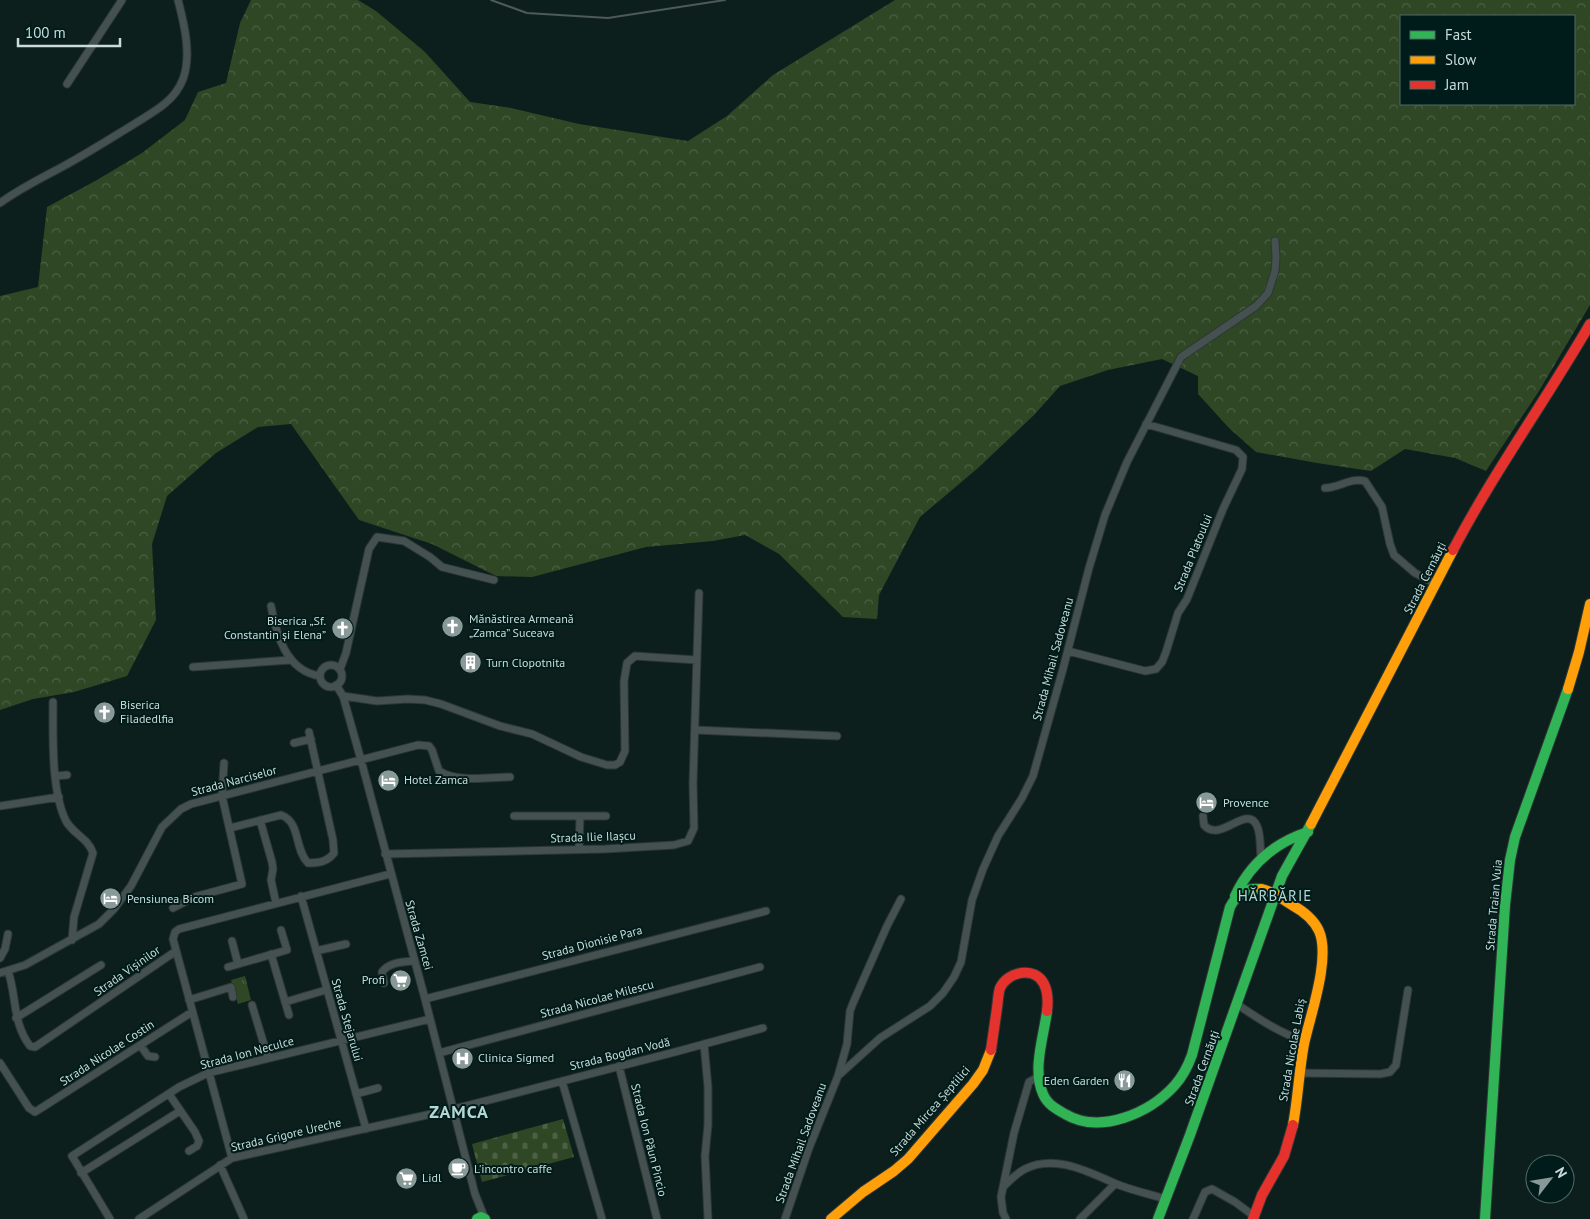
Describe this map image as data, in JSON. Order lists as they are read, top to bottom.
{
  "streets": {
    "street": [
      "Strada Platoului",
      "Strada Cernăuți",
      "Strada Mihail Sadoveanu",
      "Strada Narciselor",
      "Strada Ilie Ilașcu",
      "Strada Traian Vuia",
      "Strada Zamcei",
      "Strada Dionisie Para",
      "Strada Vișinilor",
      "Strada Nicolae Milescu",
      "Strada Stejarului",
      "Strada Nicolae Labiș",
      "Strada Nicolae Costin",
      "Strada Ion Neculce",
      "Strada Bogdan Vodă",
      "Strada Mircea Șeptilici",
      "Strada Grigore Ureche",
      "Strada Ion Păun Pincio"
    ]
  },
  "crossings": [
    ["Strada Platoului", "Strada Mihail Sadoveanu"],
    ["Strada Cernăuți", "Strada Nicolae Labiș"],
    ["Strada Cernăuți", "Strada Mircea Șeptilici"],
    ["Strada Narciselor", "Strada Zamcei"],
    ["Strada Narciselor", "Strada Vișinilor"],
    ["Strada Ilie Ilașcu", "Strada Zamcei"],
    ["Strada Zamcei", "Strada Dionisie Para"],
    ["Strada Zamcei", "Strada Vișinilor"],
    ["Strada Zamcei", "Strada Nicolae Milescu"],
    ["Strada Zamcei", "Strada Ion Neculce"],
    ["Strada Zamcei", "Strada Bogdan Vodă"],
    ["Strada Zamcei", "Strada Grigore Ureche"],
    ["Strada Vișinilor", "Strada Stejarului"],
    ["Strada Stejarului", "Strada Ion Neculce"],
    ["Strada Stejarului", "Strada Grigore Ureche"],
    ["Strada Nicolae Labiș", "Strada Mircea Șeptilici"],
    ["Strada Bogdan Vodă", "Strada Grigore Ureche"],
    ["Strada Bogdan Vodă", "Strada Ion Păun Pincio"]
  ],
  "districts": ["HĂRBĂRIE", "ZAMCA"],
  "places": {
    "church": ["Mănăstirea Armeană „Zamca” Suceava", "Biserica „Sf. Constantin și Elena”", "Biserica Filadedlfia"],
    "building": ["Turn Clopotnita"],
    "hotel": ["Hotel Zamca", "Provence", "Pensiunea Bicom"],
    "supermarket": ["Profi", "Lidl"],
    "hospital": ["Clinica Sigmed"],
    "restaurant": ["Eden Garden"],
    "cafe": ["L'incontro caffe"]
  },
  "legend": ["Fast", "Slow", "Jam"],
  "scale_bar": "100 m",
  "north": "top right"
}
